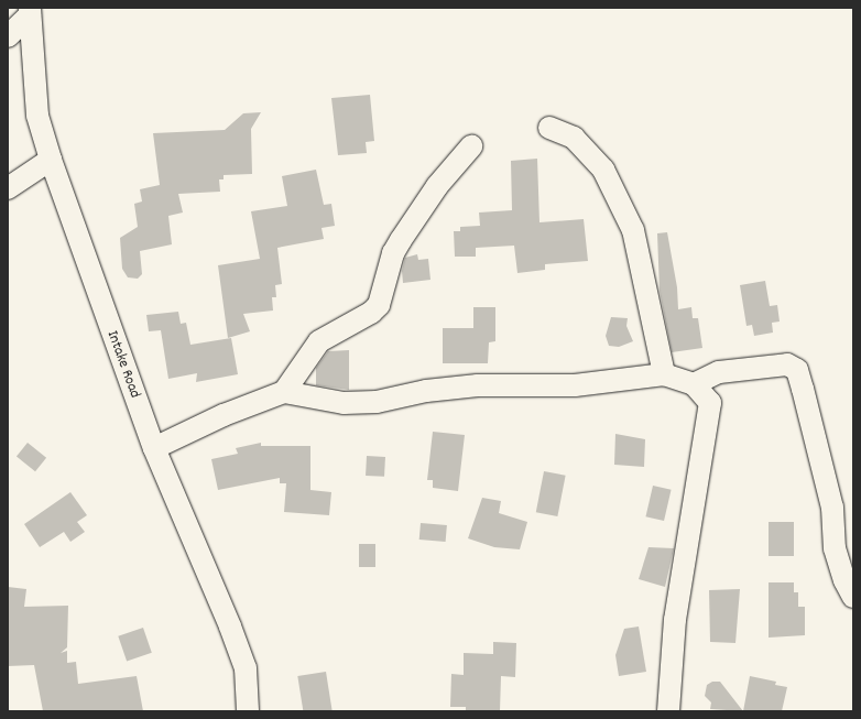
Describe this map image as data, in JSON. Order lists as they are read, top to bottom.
{
  "streets": {
    "street": ["Intake Road"]
  }
}
